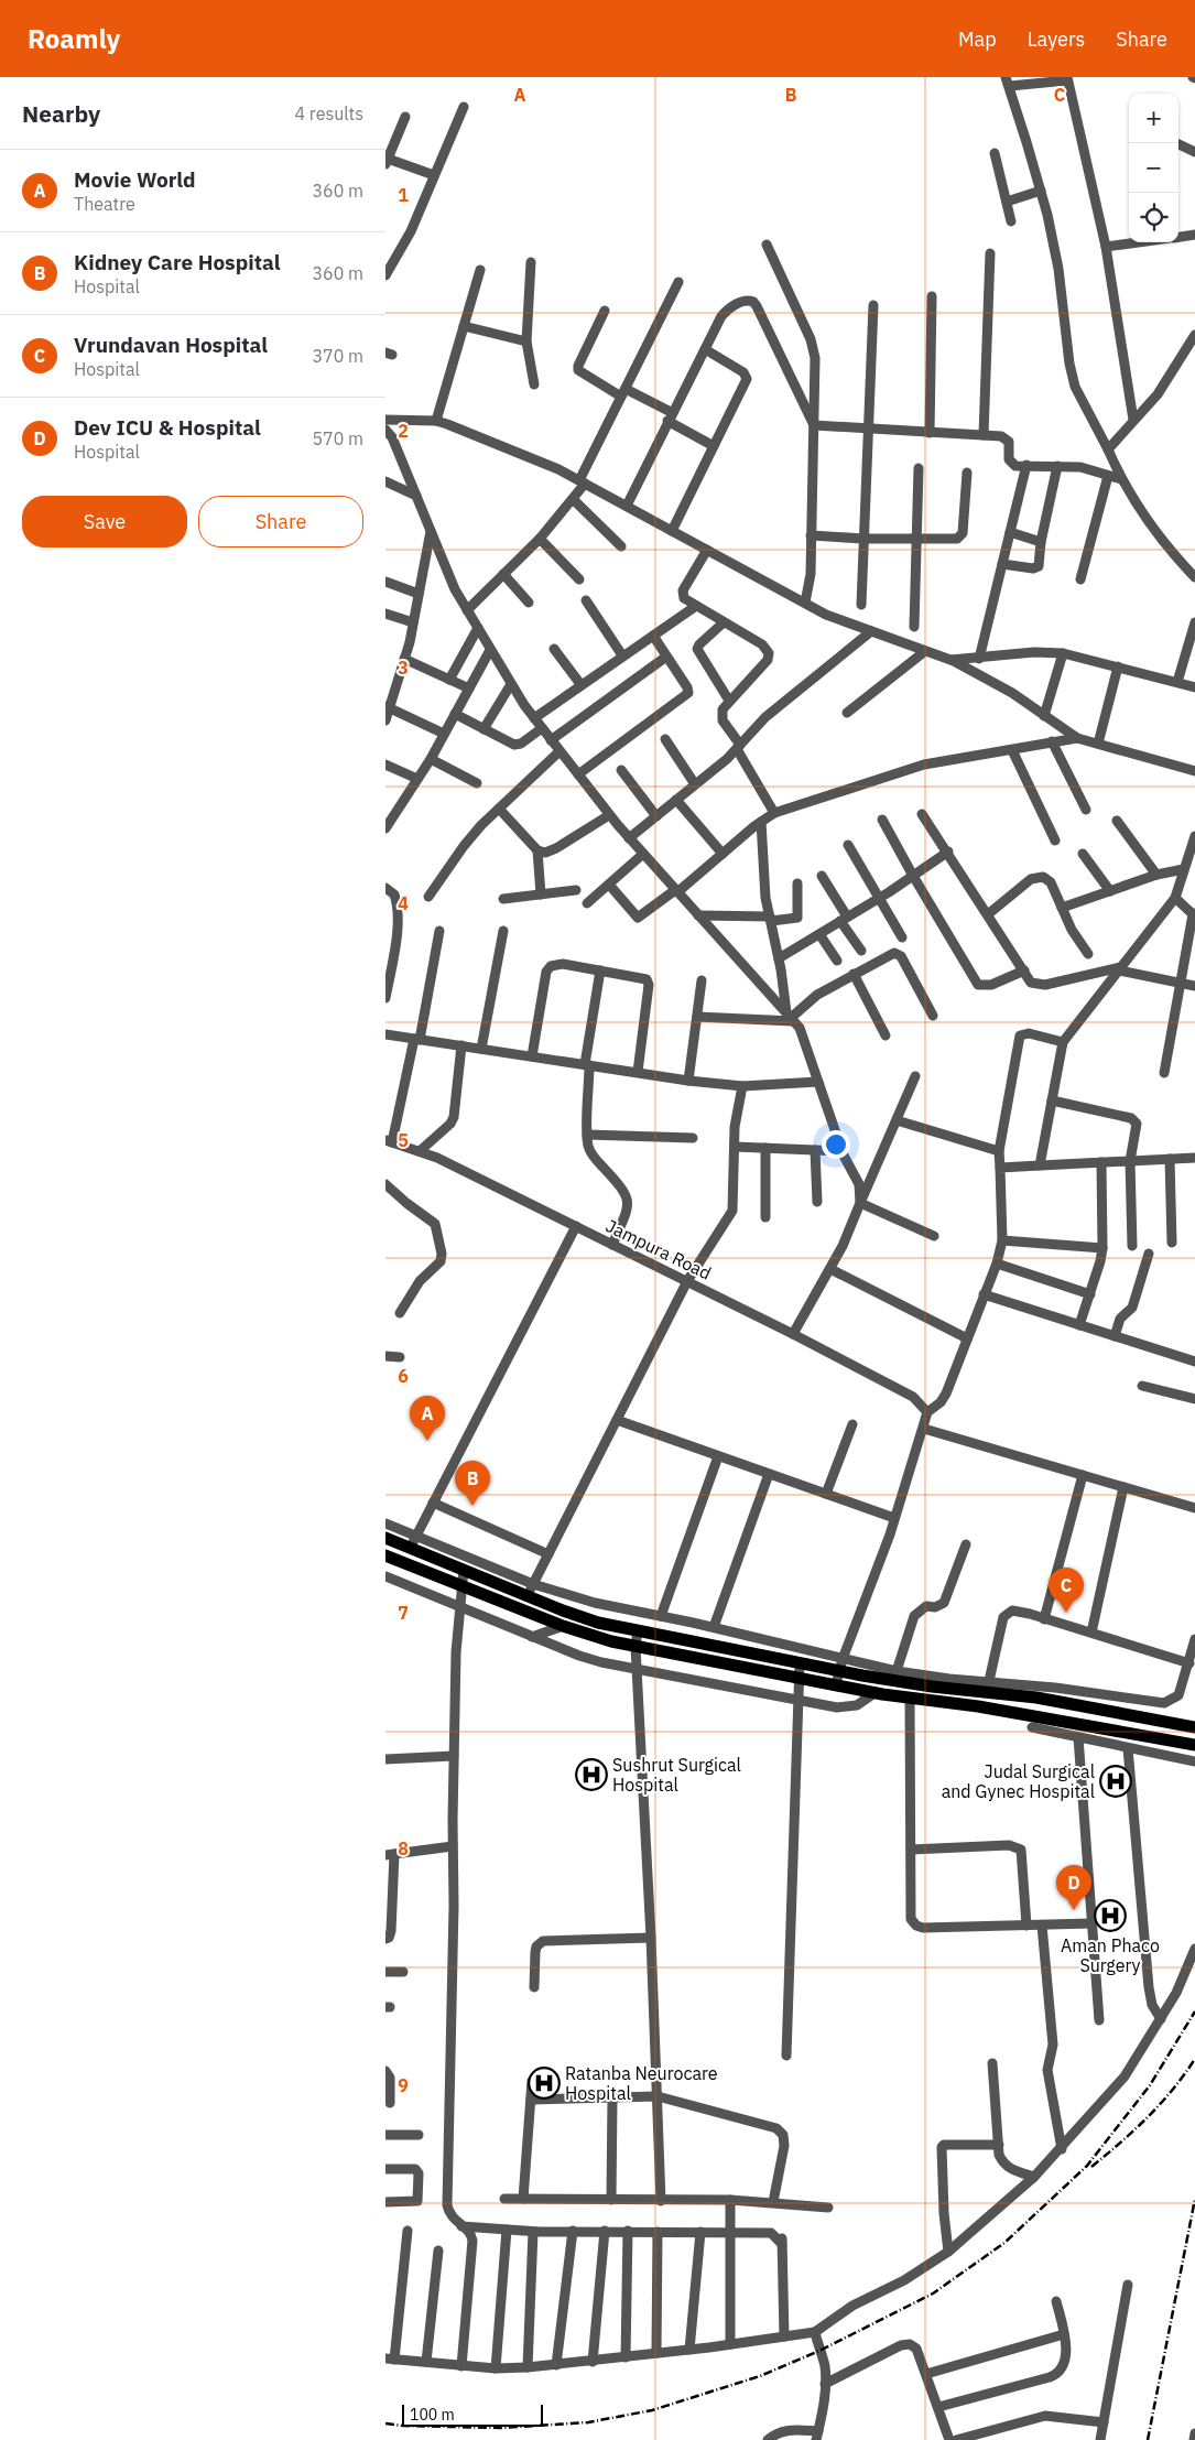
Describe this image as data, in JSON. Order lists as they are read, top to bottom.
{
  "streets": {
    "street": ["Jampura Road"]
  },
  "places": {
    "hospital": [
      "Sushrut Surgical Hospital",
      "Judal Surgical and Gynec Hospital",
      "Aman Phaco Surgery",
      "Ratanba Neurocare Hospital"
    ]
  },
  "scale_bar": "100 m",
  "page": {
    "header": "Roamly",
    "nav": ["Map", "Layers", "Share"],
    "heading": ["Nearby", "4 results"],
    "map_buttons": ["+", "−"],
    "list": [
      {
        "mark": "A",
        "name": "Movie World",
        "note": "Theatre",
        "value": "360 m"
      },
      {
        "mark": "B",
        "name": "Kidney Care Hospital",
        "note": "Hospital",
        "value": "360 m"
      },
      {
        "mark": "C",
        "name": "Vrundavan Hospital",
        "note": "Hospital",
        "value": "370 m"
      },
      {
        "mark": "D",
        "name": "Dev ICU & Hospital",
        "note": "Hospital",
        "value": "570 m"
      }
    ],
    "buttons": ["Save", "Share"],
    "pins": [
      "A",
      "B",
      "C",
      "D"
    ],
    "scale": "100 m"
  },
  "grid": {
    "columns": ["A", "B", "C"],
    "rows": [
      "1",
      "2",
      "3",
      "4",
      "5",
      "6",
      "7",
      "8",
      "9"
    ]
  }
}
